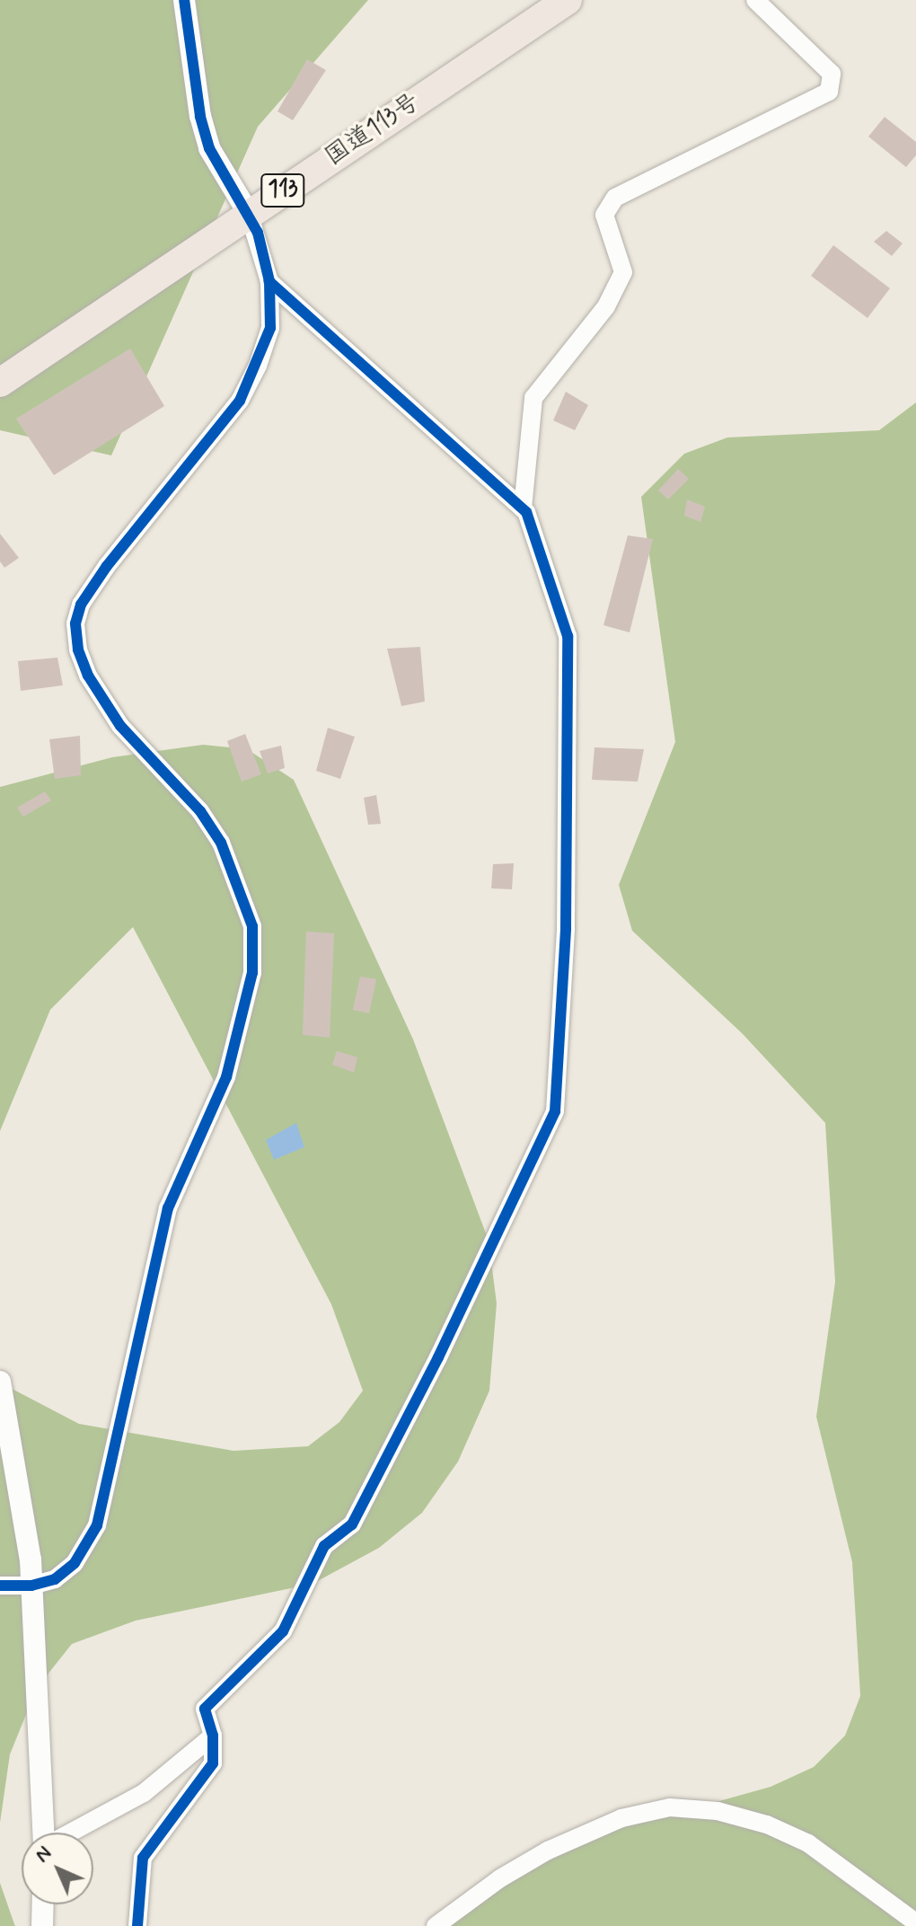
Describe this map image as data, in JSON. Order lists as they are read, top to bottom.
{
  "streets": {
    "highway": ["国道113号", "113"]
  },
  "north": "top left"
}
